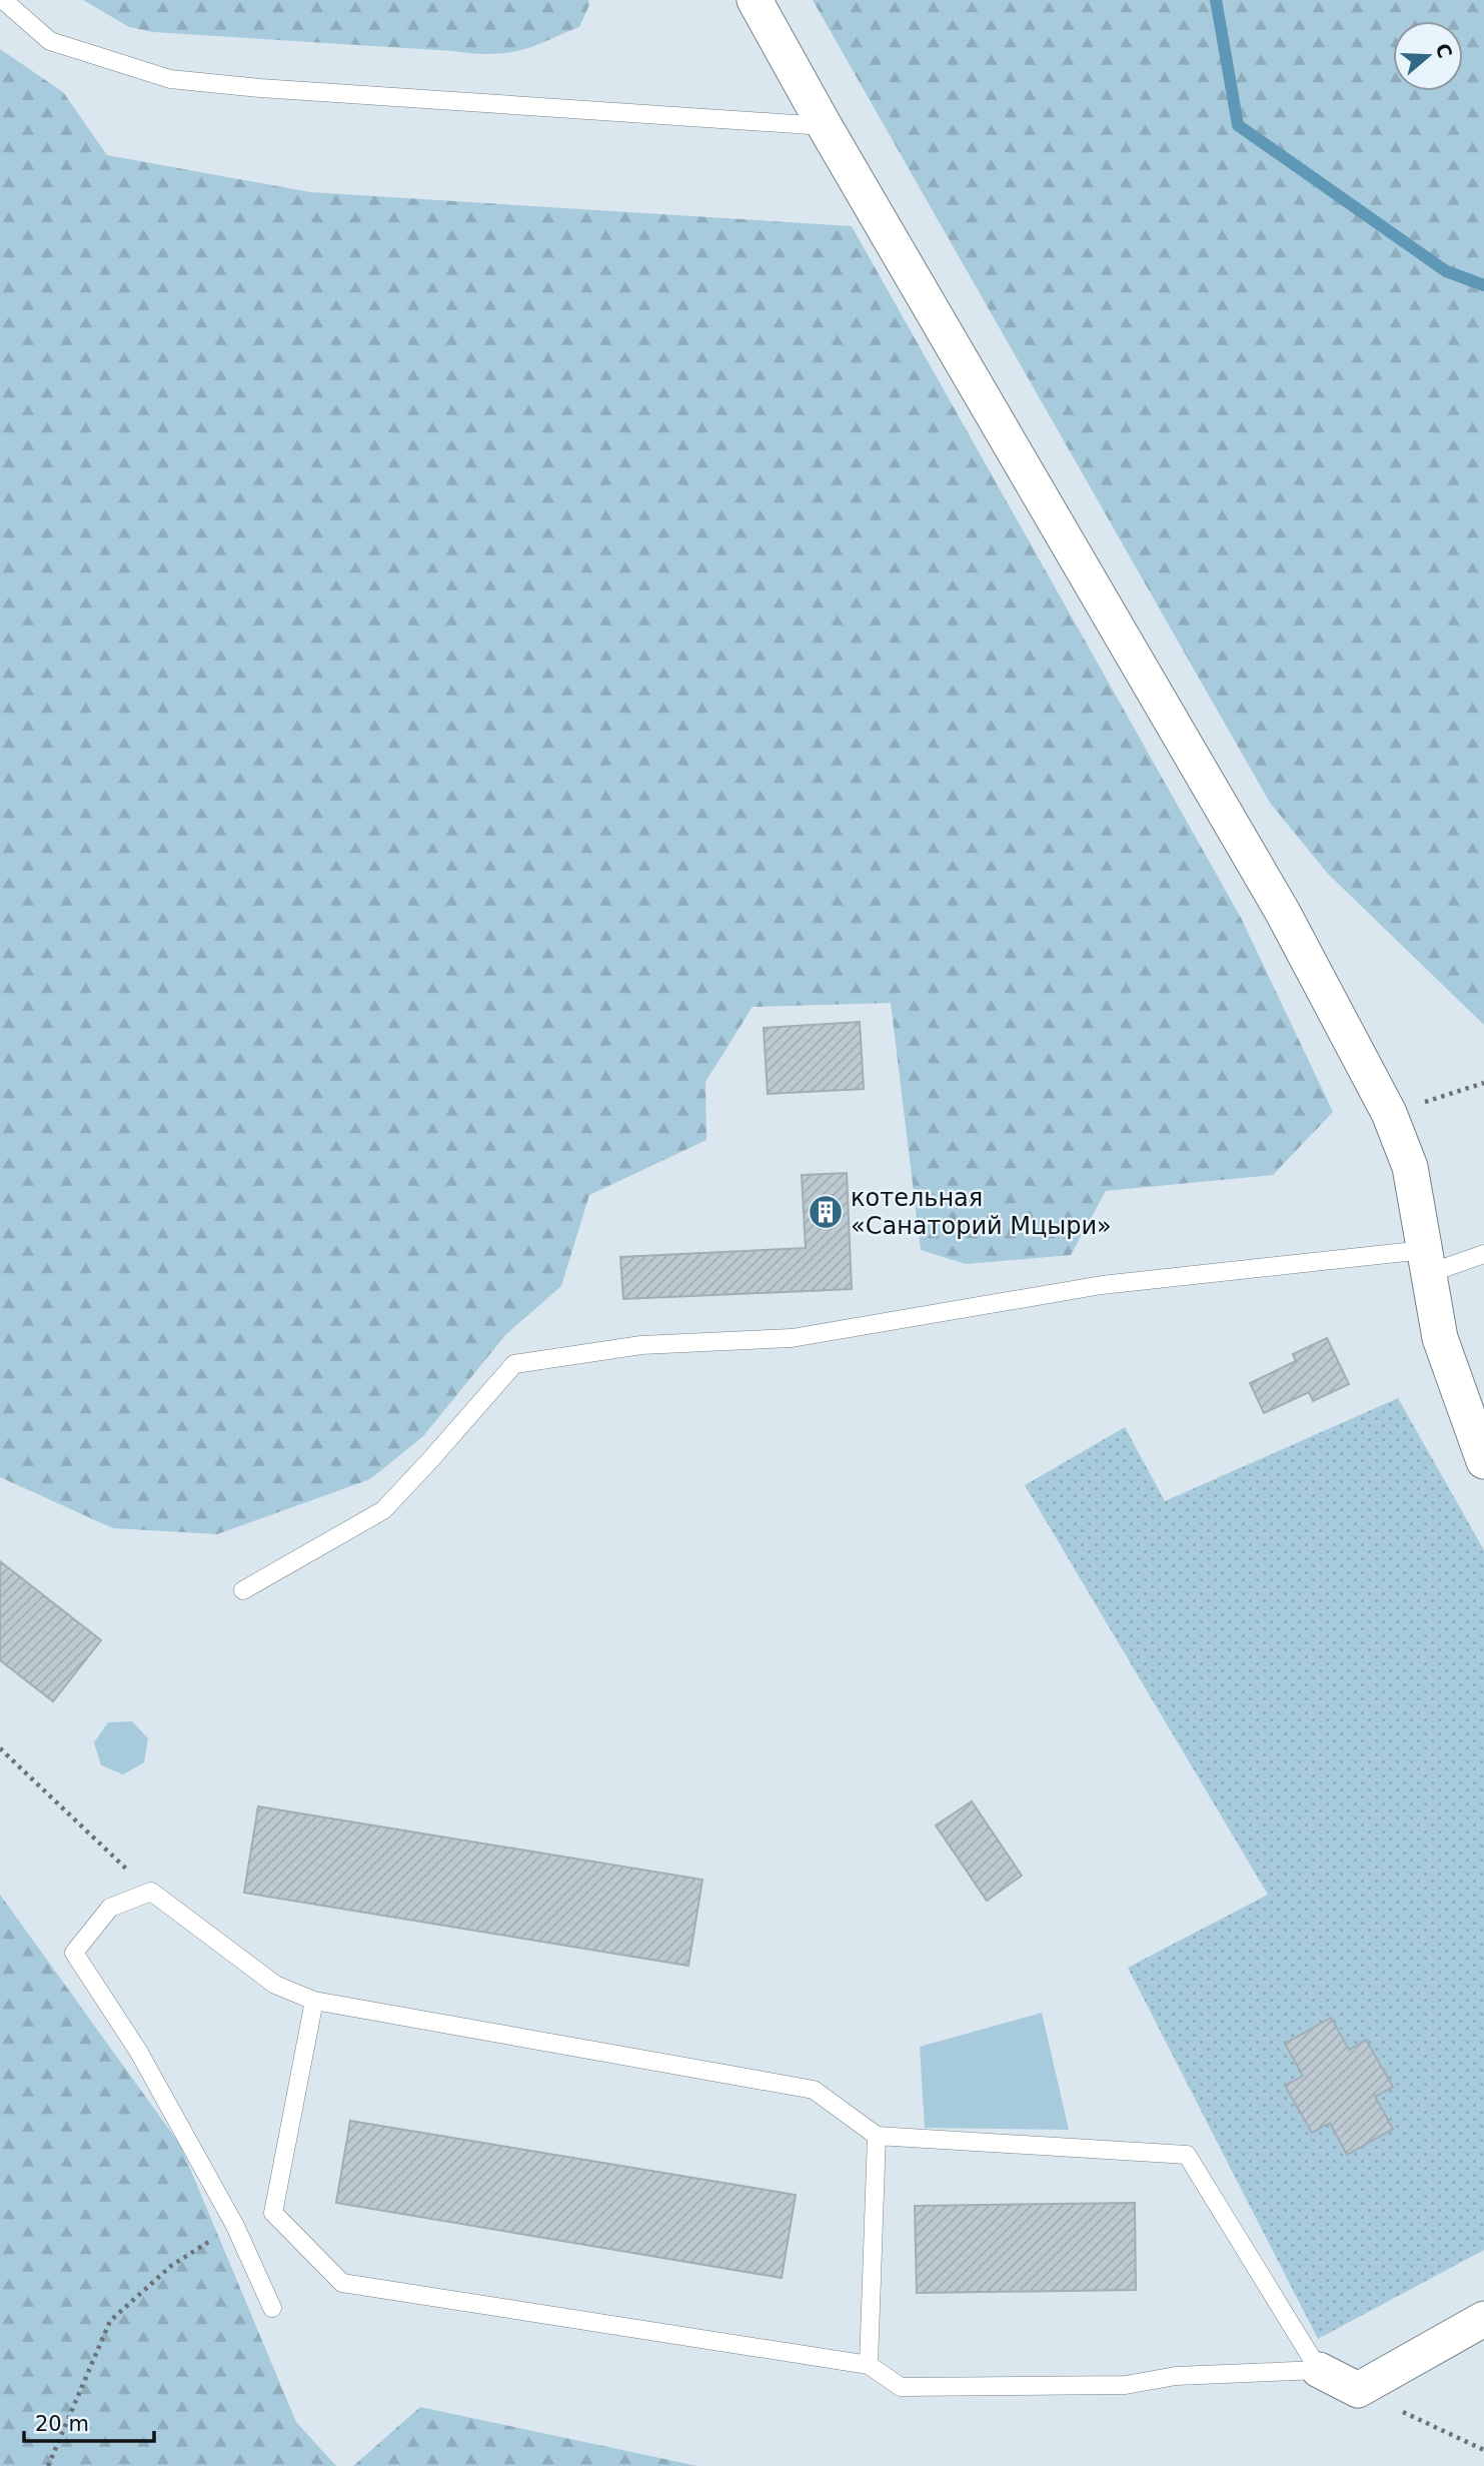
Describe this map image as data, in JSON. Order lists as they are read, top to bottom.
{
  "places": {
    "building": ["котельная «Санаторий Мцыри»"]
  },
  "scale_bar": "20 m",
  "north": "right"
}
